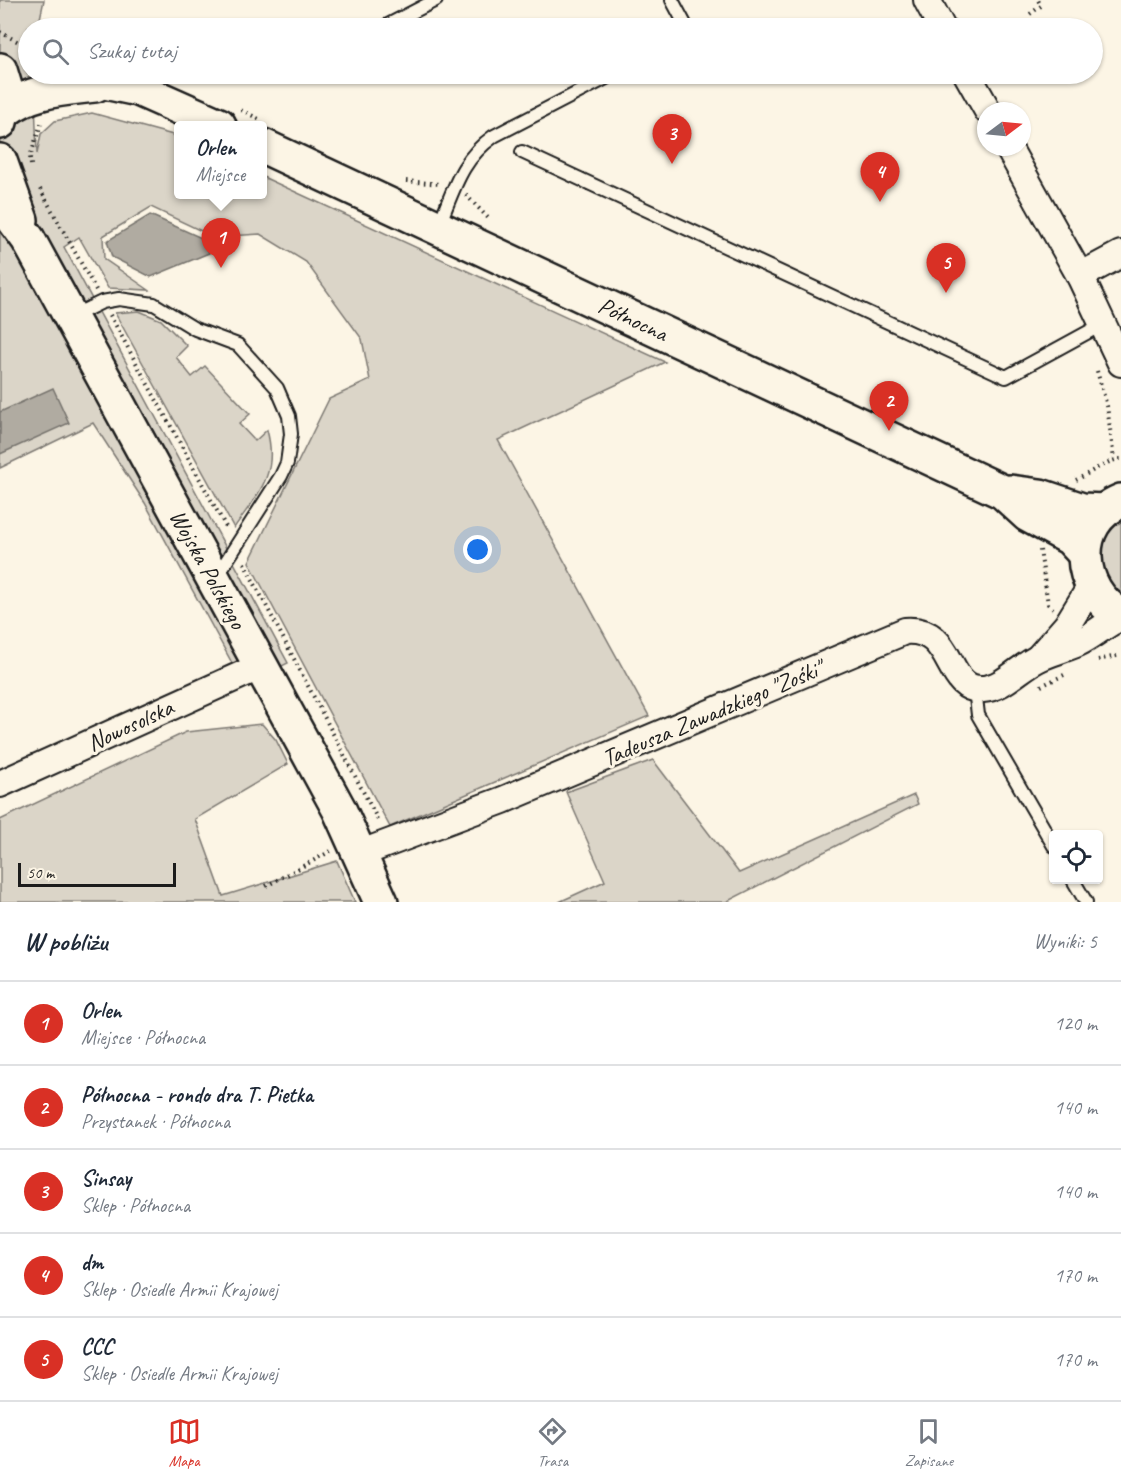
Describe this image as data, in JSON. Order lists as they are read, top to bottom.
{
  "streets": {
    "street": [
      "Północna",
      "Wojska Polskiego",
      "Tadeusza Zawadzkiego \"Zośki\"",
      "Nowosolska"
    ]
  },
  "crossings": [
    ["Wojska Polskiego", "Tadeusza Zawadzkiego \"Zośki\""],
    ["Wojska Polskiego", "Nowosolska"]
  ],
  "scale_bar": "50 m",
  "north": "right",
  "page": {
    "search": "Szukaj tutaj",
    "pins": [
      "3",
      "4",
      "1",
      "5",
      "2"
    ],
    "popup": ["Orlen", "Miejsce"],
    "scale": "50 m",
    "heading": ["W pobliżu", "Wyniki: 5"],
    "list": [
      {
        "mark": "1",
        "name": "Orlen",
        "note": "Miejsce · Północna",
        "value": "120 m"
      },
      {
        "mark": "2",
        "name": "Północna - rondo dra T. Pietka",
        "note": "Przystanek · Północna",
        "value": "140 m"
      },
      {
        "mark": "3",
        "name": "Sinsay",
        "note": "Sklep · Północna",
        "value": "140 m"
      },
      {
        "mark": "4",
        "name": "dm",
        "note": "Sklep · Osiedle Armii Krajowej",
        "value": "170 m"
      },
      {
        "mark": "5",
        "name": "CCC",
        "note": "Sklep · Osiedle Armii Krajowej",
        "value": "170 m"
      }
    ],
    "nav": ["Mapa", "Trasa", "Zapisane"]
  }
}
